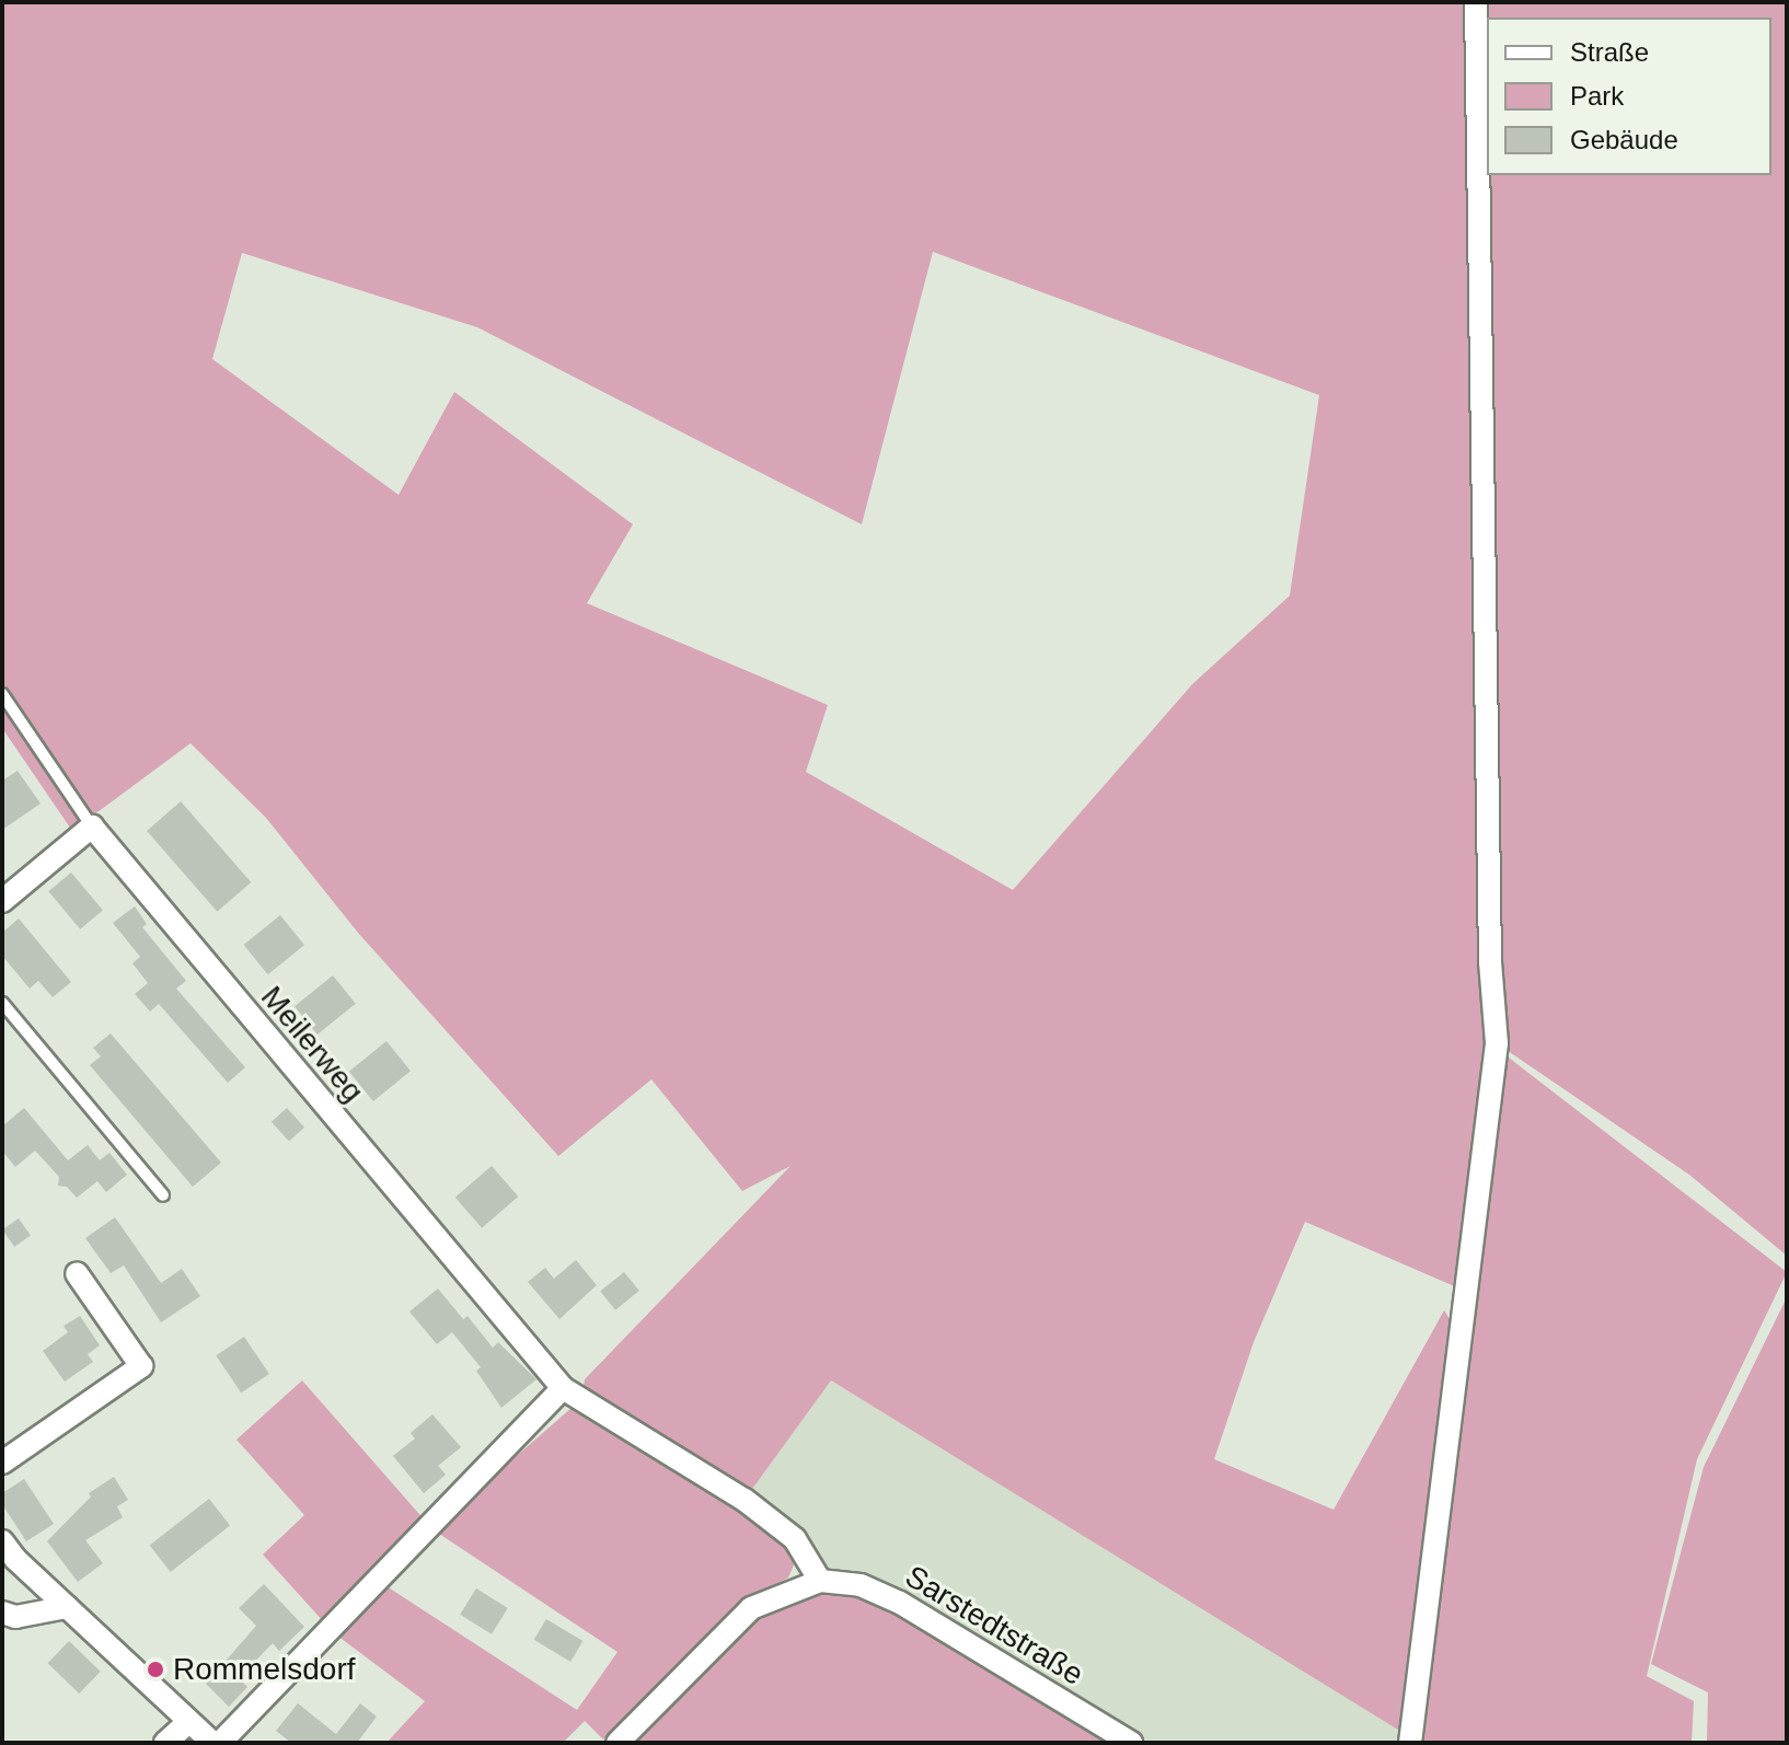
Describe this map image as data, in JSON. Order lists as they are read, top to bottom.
{
  "streets": {
    "street": ["Meilerweg", "Sarstedtstraße"]
  },
  "crossings": [
    ["Meilerweg", "Sarstedtstraße"]
  ],
  "places": ["Rommelsdorf"],
  "legend": ["Straße", "Park", "Gebäude"]
}
